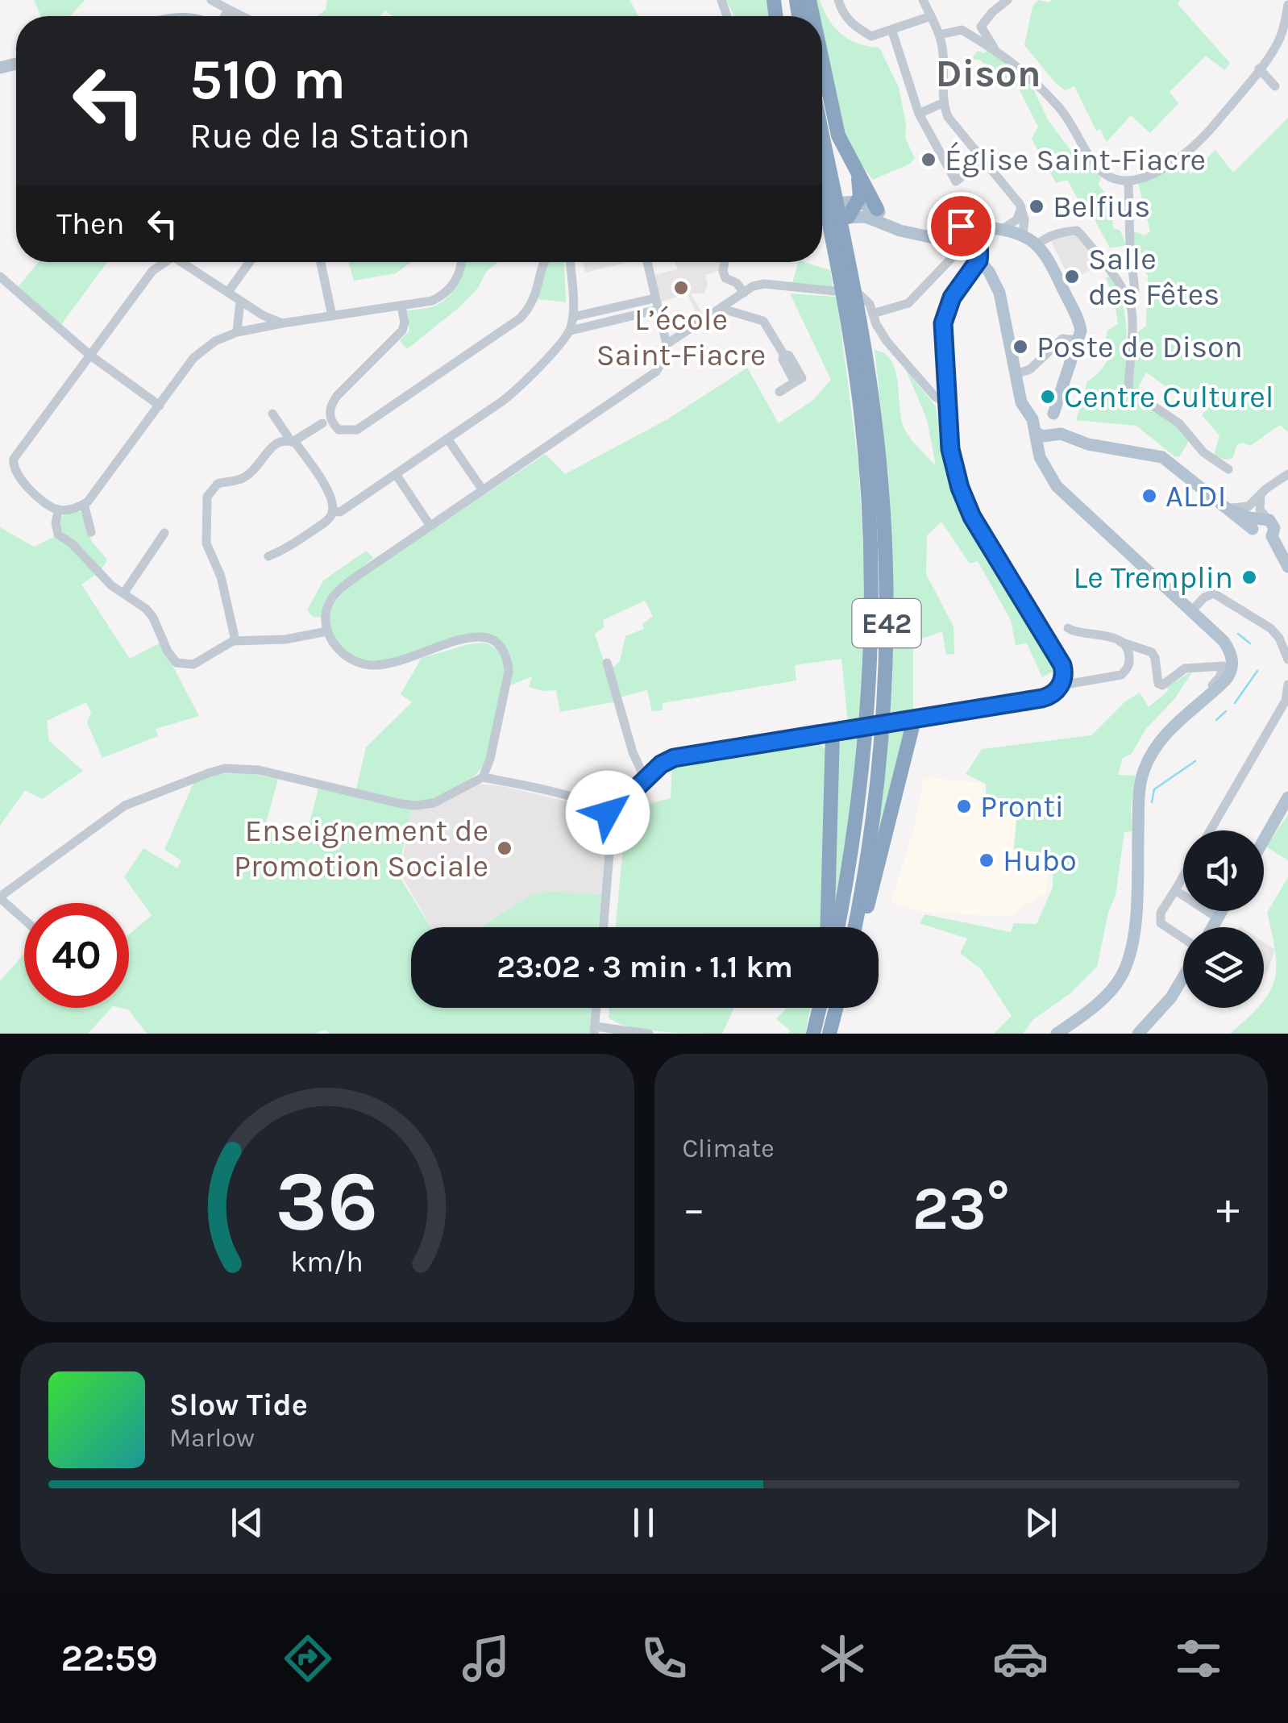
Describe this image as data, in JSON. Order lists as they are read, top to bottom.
{
  "streets": {
    "highway": ["E42"]
  },
  "districts": ["Dison"],
  "places": [
    "Église Saint-Fiacre",
    "Belfius",
    "Salle des Fêtes",
    "L’école Saint-Fiacre",
    "Poste de Dison",
    "Centre Culturel",
    "ALDI",
    "Le Tremplin",
    "Pronti",
    "Enseignement de Promotion Sociale",
    "Hubo"
  ],
  "page": {
    "turn": ["510 m", "Rue de la Station"],
    "then": "Then",
    "limit": "40",
    "trip": "23:02 · 3 min · 1.1 km",
    "tile": "Climate",
    "heat": ["−", "23°", "+"],
    "song": ["Slow Tide", "Marlow"],
    "tabs": "22:59",
    "gauge": ["36", "km/h"]
  }
}
